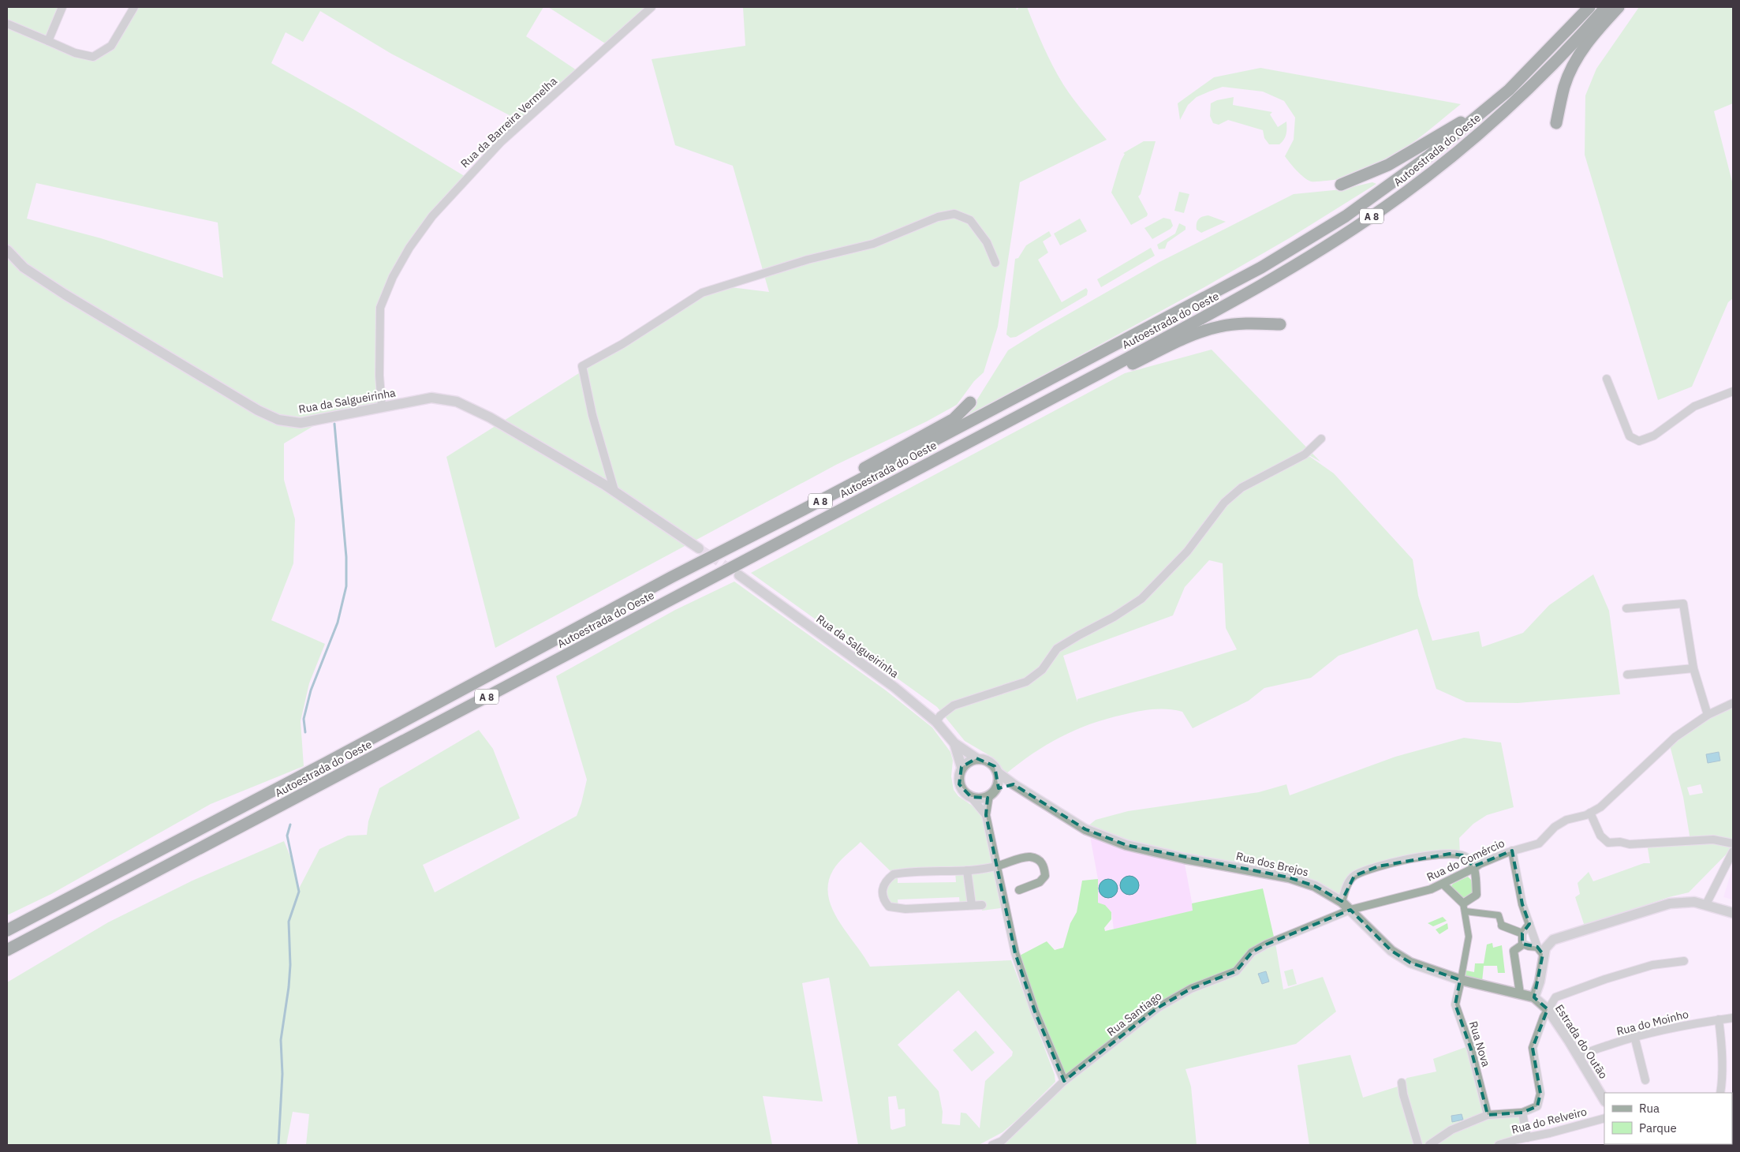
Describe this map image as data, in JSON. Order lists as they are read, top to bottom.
{
  "streets": {
    "highway": ["Autoestrada do Oeste", "A 8"],
    "street": [
      "Rua da Barreira Vermelha",
      "Rua da Salgueirinha",
      "Rua do Comércio",
      "Rua dos Brejos",
      "Rua Santiago",
      "Rua do Moinho",
      "Estrada do Outão",
      "Rua Nova",
      "Rua do Relveiro"
    ]
  },
  "crossings": [
    ["Rua da Barreira Vermelha", "Rua da Salgueirinha"],
    ["Rua da Salgueirinha", "Rua dos Brejos"],
    ["Rua do Comércio", "Rua dos Brejos"],
    ["Rua do Comércio", "Rua Santiago"],
    ["Rua dos Brejos", "Rua Santiago"],
    ["Rua dos Brejos", "Estrada do Outão"],
    ["Rua dos Brejos", "Rua Nova"],
    ["Rua do Moinho", "Estrada do Outão"]
  ],
  "legend": ["Rua", "Parque"]
}
